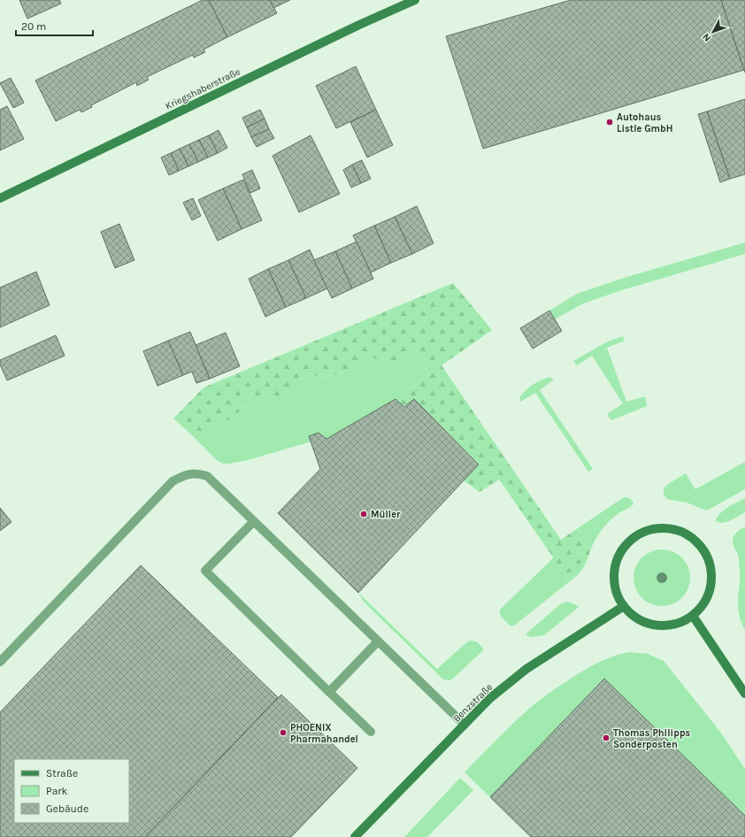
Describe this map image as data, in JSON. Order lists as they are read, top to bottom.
{
  "streets": {
    "street": ["Kriegshaberstraße", "Benzstraße"]
  },
  "places": [
    "Autohaus Listle GmbH",
    "Müller",
    "PHOENIX Pharmahandel",
    "Thomas Philipps Sonderposten"
  ],
  "legend": ["Straße", "Park", "Gebäude"],
  "scale_bar": "20 m",
  "north": "bottom left"
}
